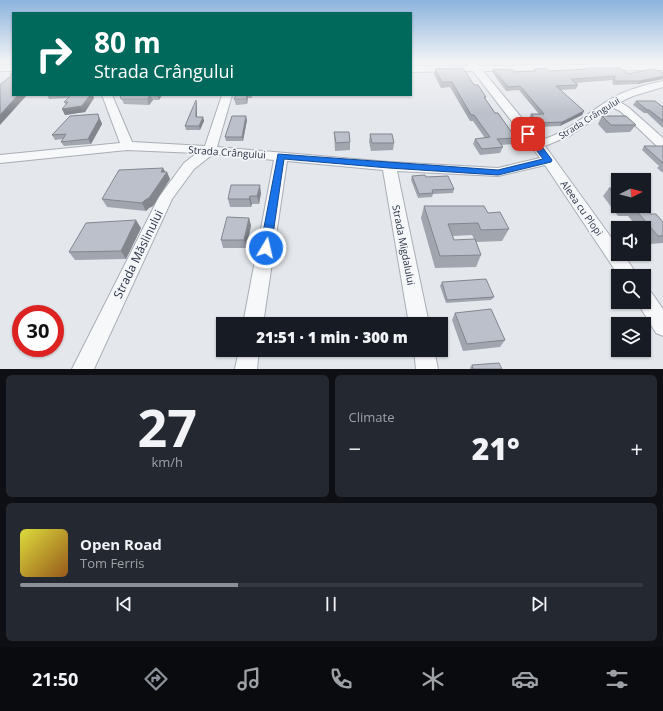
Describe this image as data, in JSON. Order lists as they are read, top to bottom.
{
  "streets": {
    "street": [
      "Strada Crângului",
      "Aleea cu Plopi",
      "Strada Migdalului",
      "Strada Măslinului"
    ]
  },
  "crossings": [
    ["Strada Crângului", "Aleea cu Plopi"],
    ["Strada Crângului", "Strada Migdalului"],
    ["Strada Crângului", "Strada Măslinului"]
  ],
  "north": "right",
  "page": {
    "turn": ["80 m", "Strada Crângului"],
    "limit": "30",
    "trip": "21:51 · 1 min · 300 m",
    "tile": [
      ["27", "km/h"],
      "Climate"
    ],
    "heat": ["−", "21°", "+"],
    "song": ["Open Road", "Tom Ferris"],
    "tabs": "21:50"
  }
}
